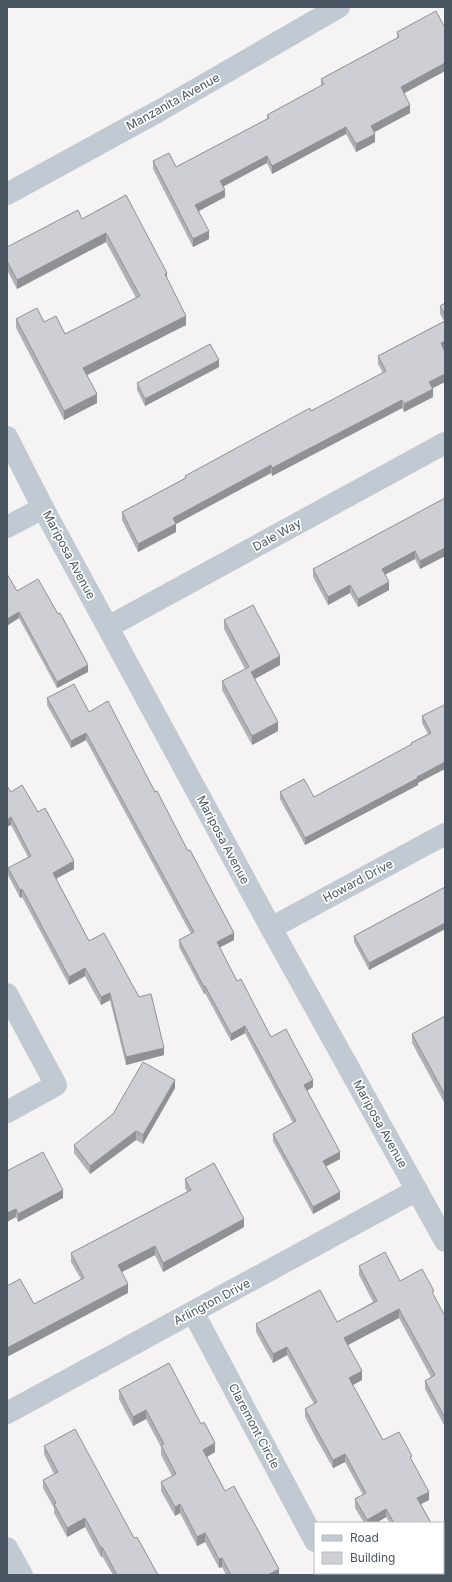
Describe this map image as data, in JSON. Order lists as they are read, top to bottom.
{
  "streets": {
    "street": [
      "Manzanita Avenue",
      "Dale Way",
      "Mariposa Avenue",
      "Howard Drive",
      "Arlington Drive",
      "Claremont Circle"
    ]
  },
  "crossings": [
    ["Dale Way", "Mariposa Avenue"],
    ["Mariposa Avenue", "Howard Drive"],
    ["Mariposa Avenue", "Arlington Drive"],
    ["Arlington Drive", "Claremont Circle"]
  ],
  "legend": ["Road", "Building"]
}
